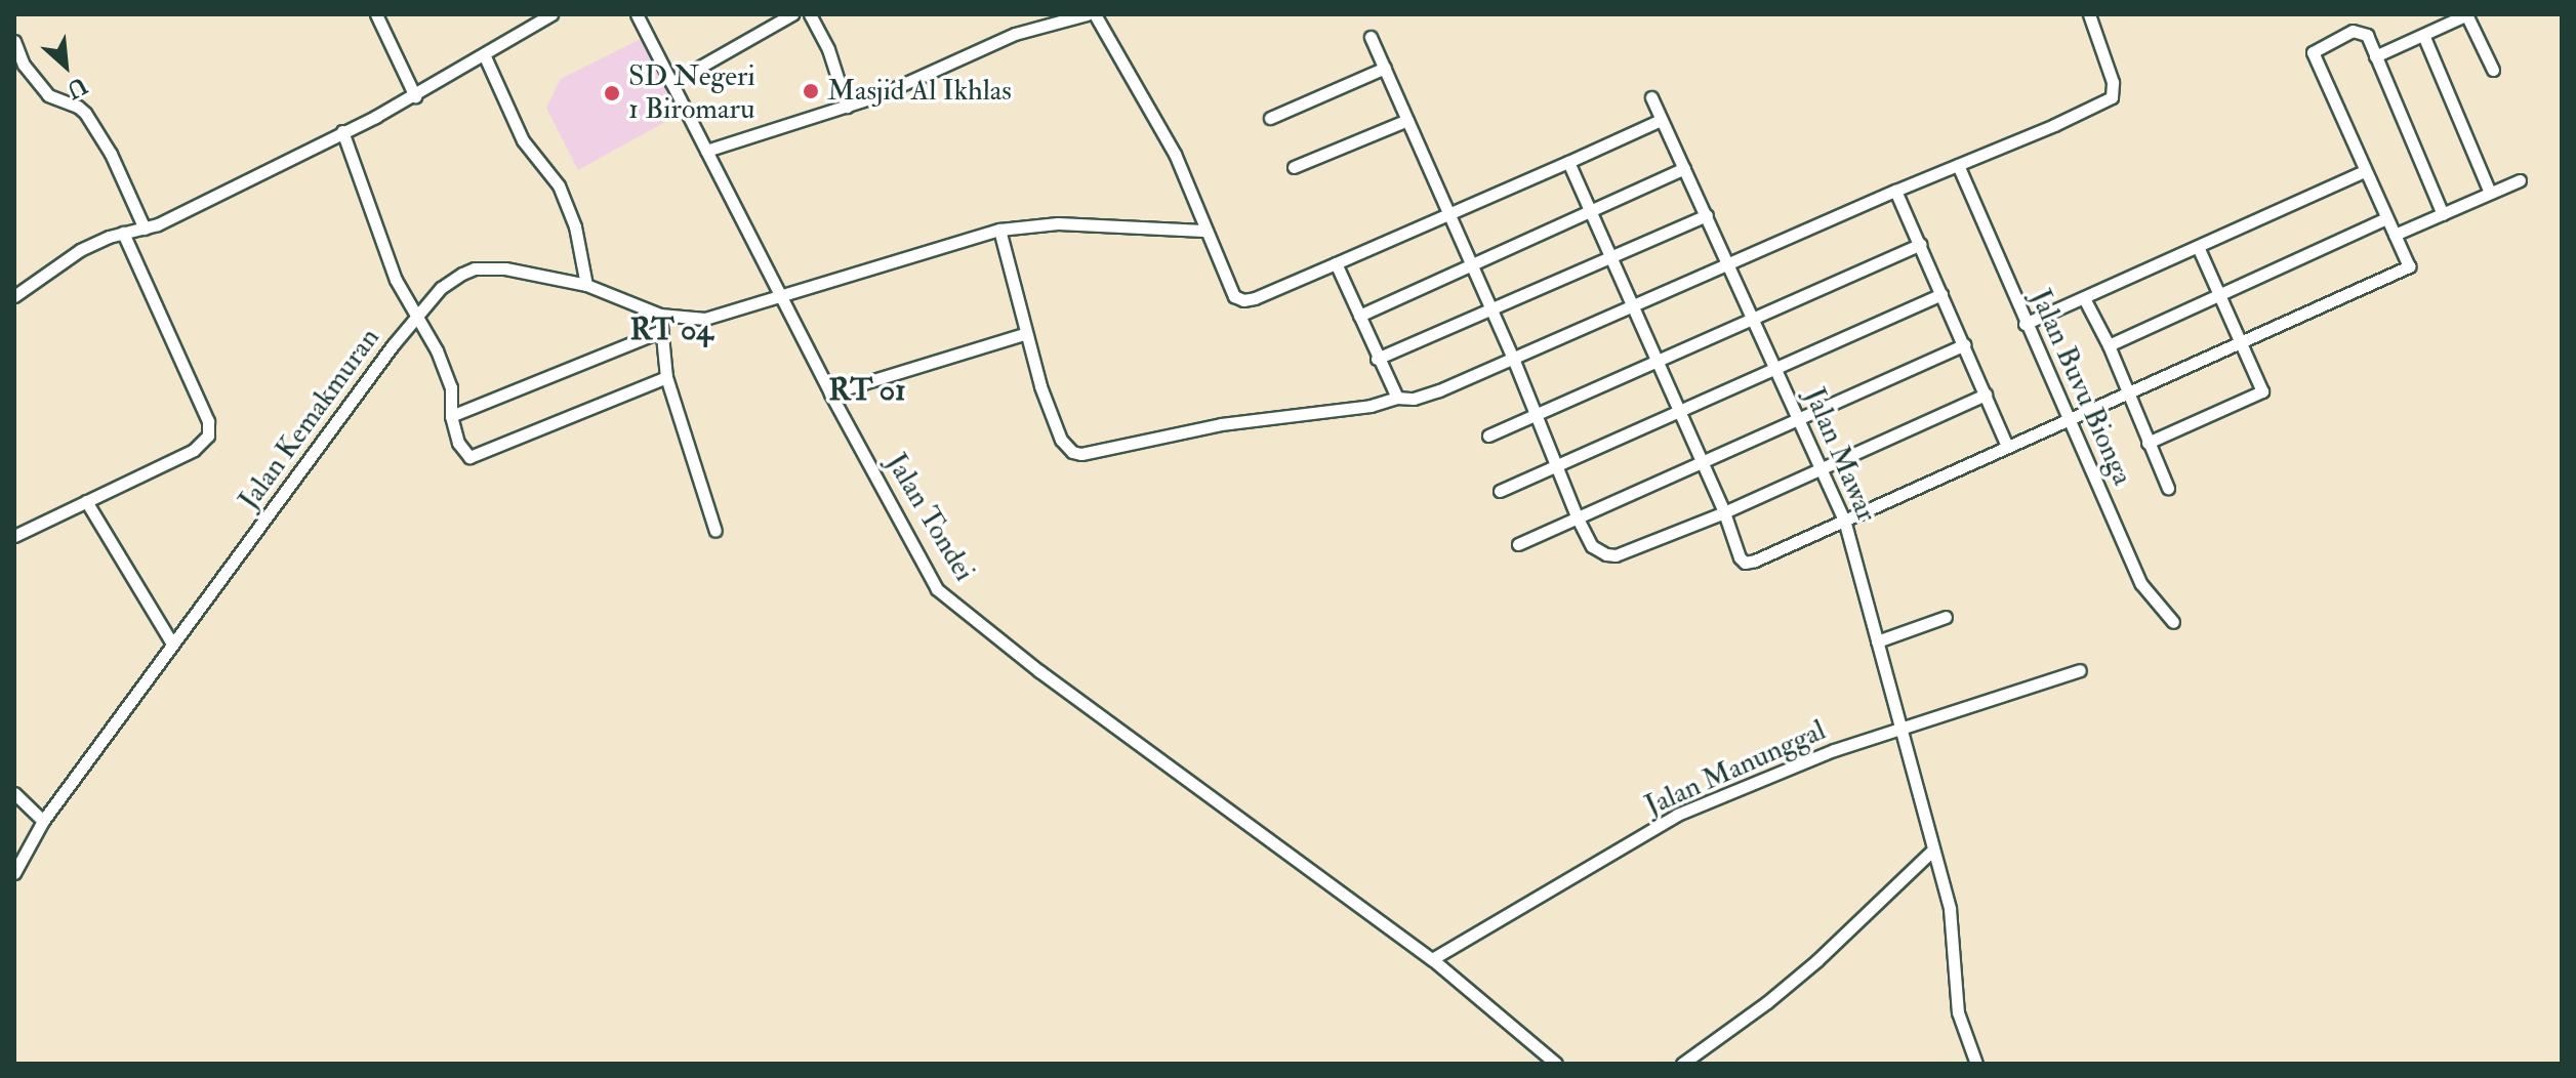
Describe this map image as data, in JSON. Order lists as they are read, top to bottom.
{
  "streets": {
    "street": [
      "Jalan Buvu Bionga",
      "Jalan Kemakmuran",
      "Jalan Mawar",
      "Jalan Tondei",
      "Jalan Manunggal"
    ]
  },
  "crossings": [
    ["Jalan Kemakmuran", "Jalan Tondei"],
    ["Jalan Mawar", "Jalan Manunggal"],
    ["Jalan Tondei", "Jalan Manunggal"]
  ],
  "districts": ["RT 04", "RT 01"],
  "places": ["Masjid Al Ikhlas", "SD Negeri 1 Biromaru"],
  "north": "bottom right"
}
